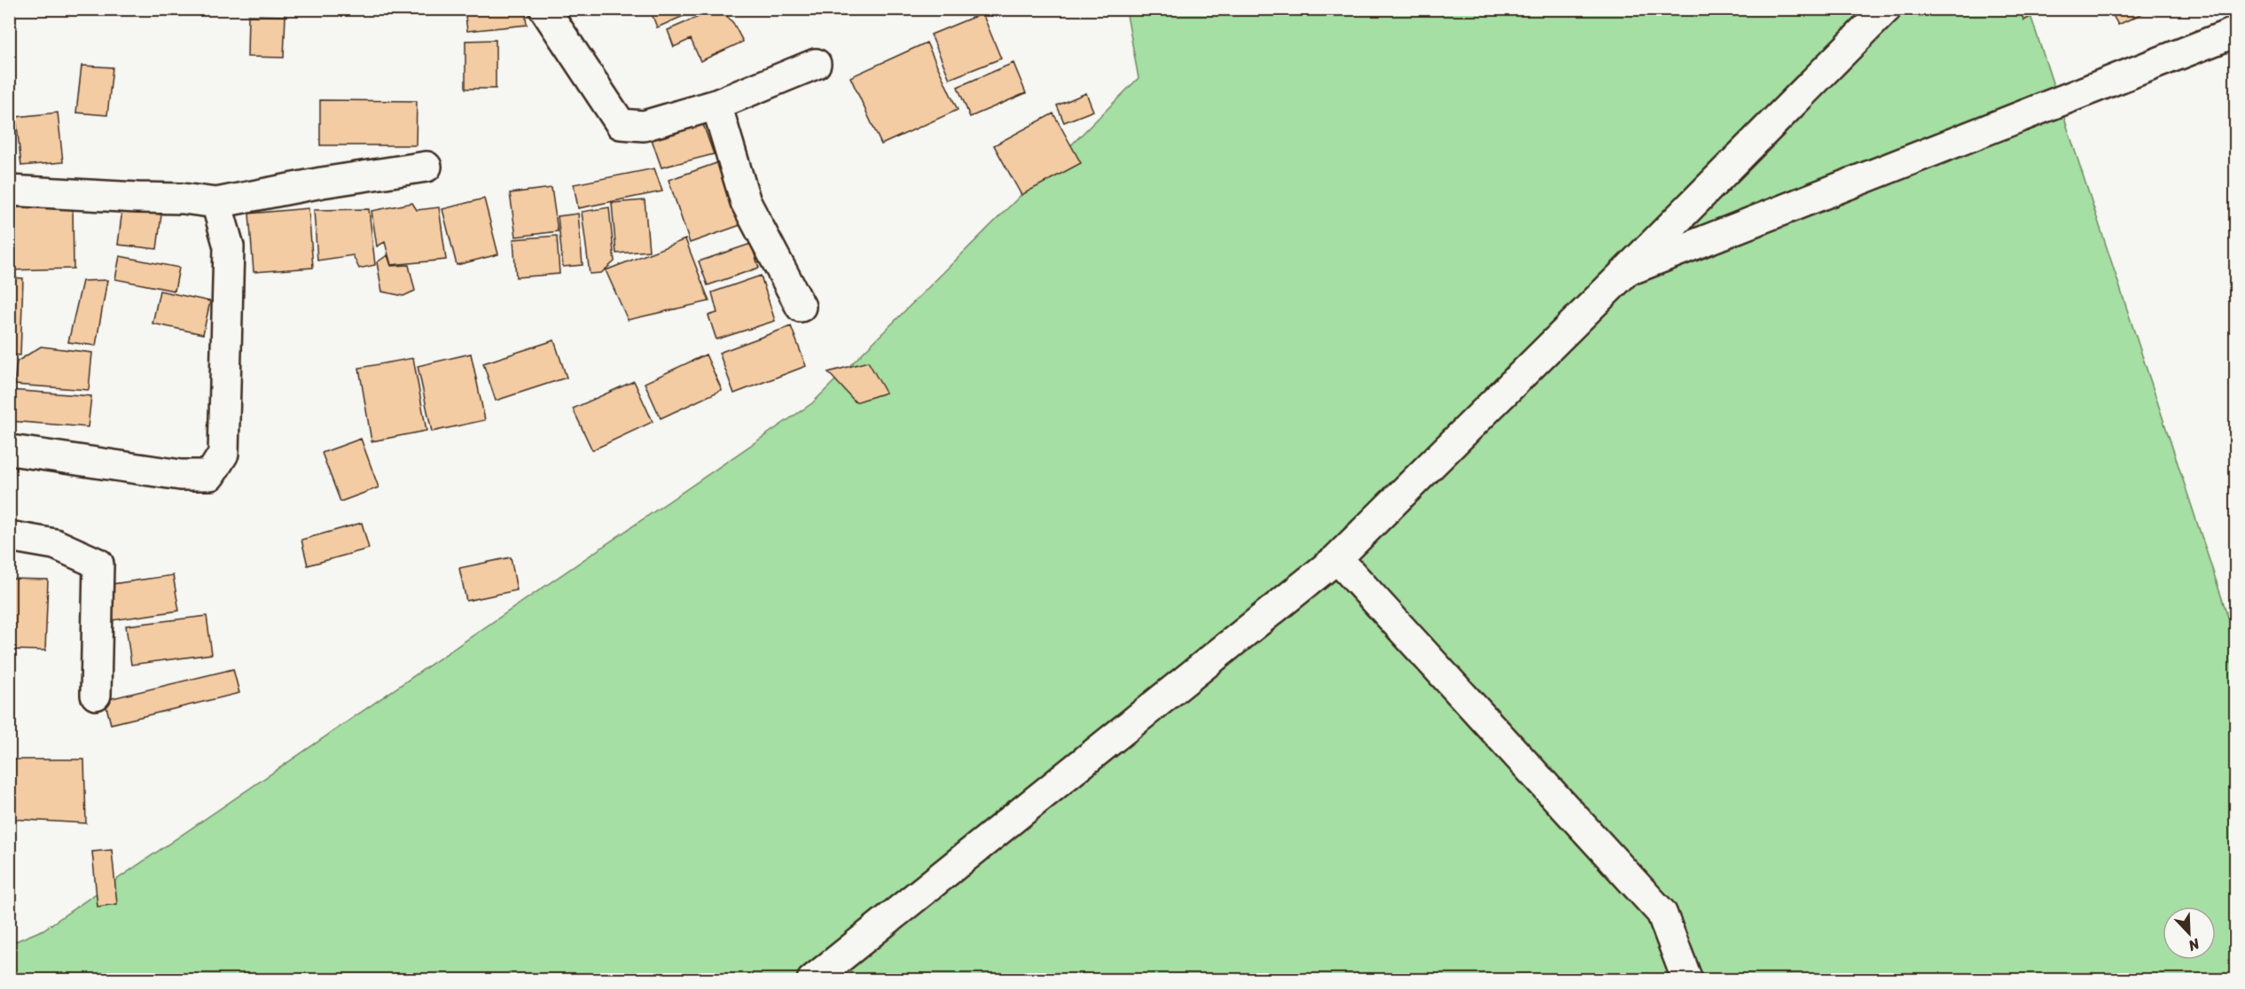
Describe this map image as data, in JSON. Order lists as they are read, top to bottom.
{
  "north": "bottom right"
}
